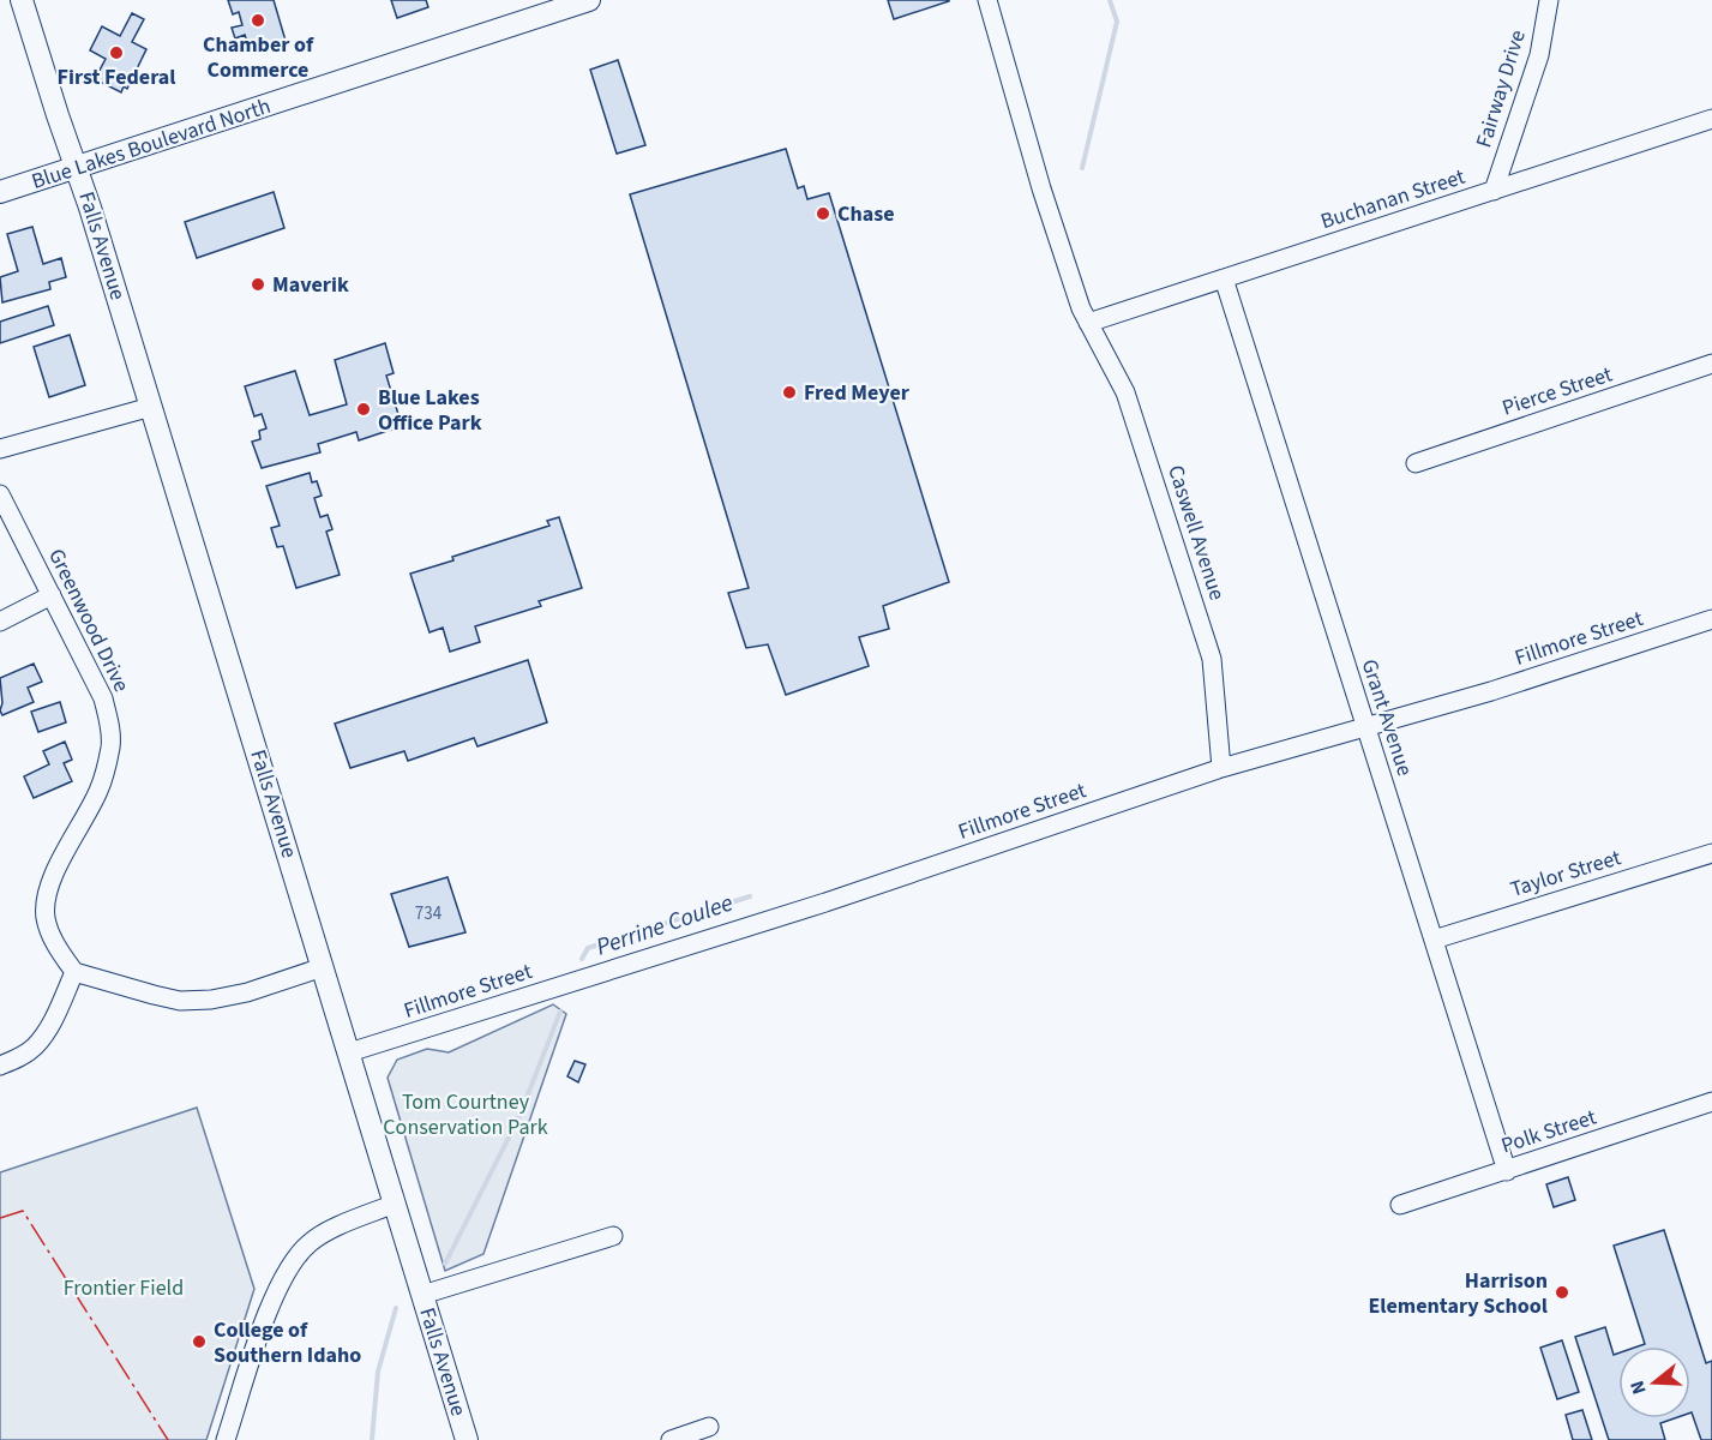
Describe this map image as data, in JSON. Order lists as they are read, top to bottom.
{
  "streets": {
    "main road": ["Blue Lakes Boulevard North", "Falls Avenue"],
    "street": [
      "Fairway Drive",
      "Buchanan Street",
      "Pierce Street",
      "Caswell Avenue",
      "Greenwood Drive",
      "Fillmore Street",
      "Grant Avenue",
      "Taylor Street",
      "Polk Street"
    ]
  },
  "crossings": [
    ["Fairway Drive", "Buchanan Street"],
    ["Blue Lakes Boulevard North", "Falls Avenue"],
    ["Buchanan Street", "Caswell Avenue"],
    ["Buchanan Street", "Grant Avenue"],
    ["Falls Avenue", "Fillmore Street"],
    ["Caswell Avenue", "Fillmore Street"],
    ["Fillmore Street", "Grant Avenue"],
    ["Grant Avenue", "Taylor Street"],
    ["Grant Avenue", "Polk Street"]
  ],
  "water": ["Perrine Coulee"],
  "parks": ["Tom Courtney Conservation Park", "Frontier Field"],
  "places": [
    "Chamber of Commerce",
    "First Federal",
    "Chase",
    "Maverik",
    "Fred Meyer",
    "Blue Lakes Office Park",
    "Harrison Elementary School",
    "College of Southern Idaho"
  ],
  "house_numbers": ["734"],
  "north": "left"
}
